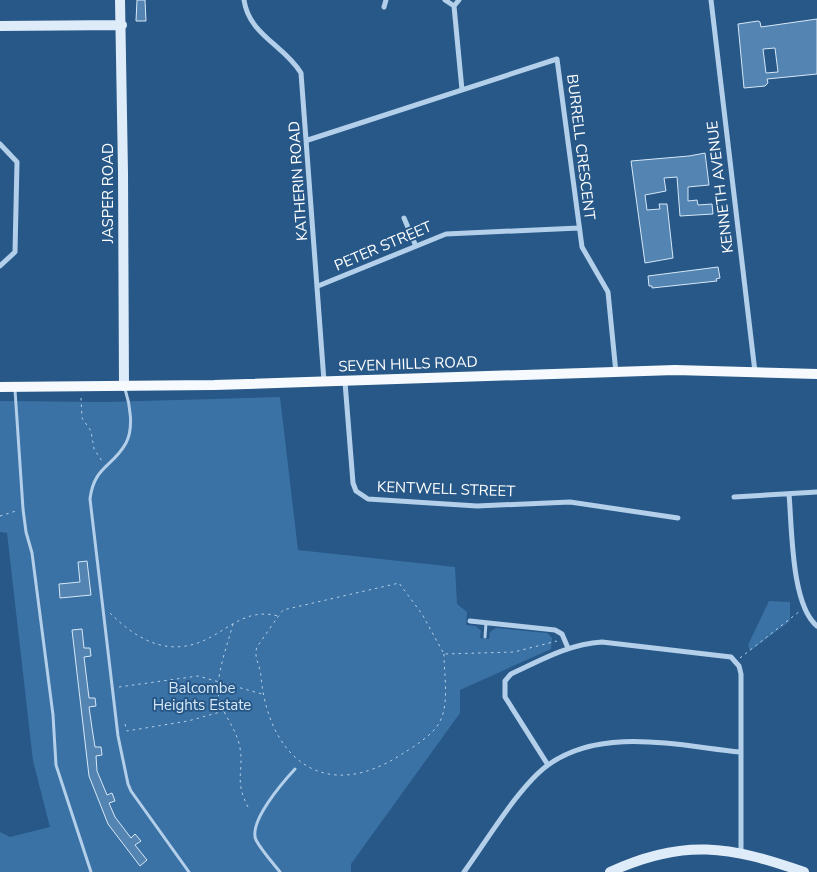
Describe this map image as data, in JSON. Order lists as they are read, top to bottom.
{
  "streets": {
    "main road": ["SEVEN HILLS ROAD"],
    "street": [
      "BURRELL CRESCENT",
      "KATHERIN ROAD",
      "KENNETH AVENUE",
      "JASPER ROAD",
      "PETER STREET",
      "KENTWELL STREET"
    ]
  },
  "crossings": [
    ["BURRELL CRESCENT", "KATHERIN ROAD"],
    ["BURRELL CRESCENT", "PETER STREET"],
    ["BURRELL CRESCENT", "SEVEN HILLS ROAD"],
    ["KATHERIN ROAD", "PETER STREET"],
    ["KATHERIN ROAD", "SEVEN HILLS ROAD"],
    ["KENNETH AVENUE", "SEVEN HILLS ROAD"],
    ["JASPER ROAD", "SEVEN HILLS ROAD"],
    ["SEVEN HILLS ROAD", "KENTWELL STREET"]
  ],
  "parks": ["Balcombe Heights Estate"]
}
